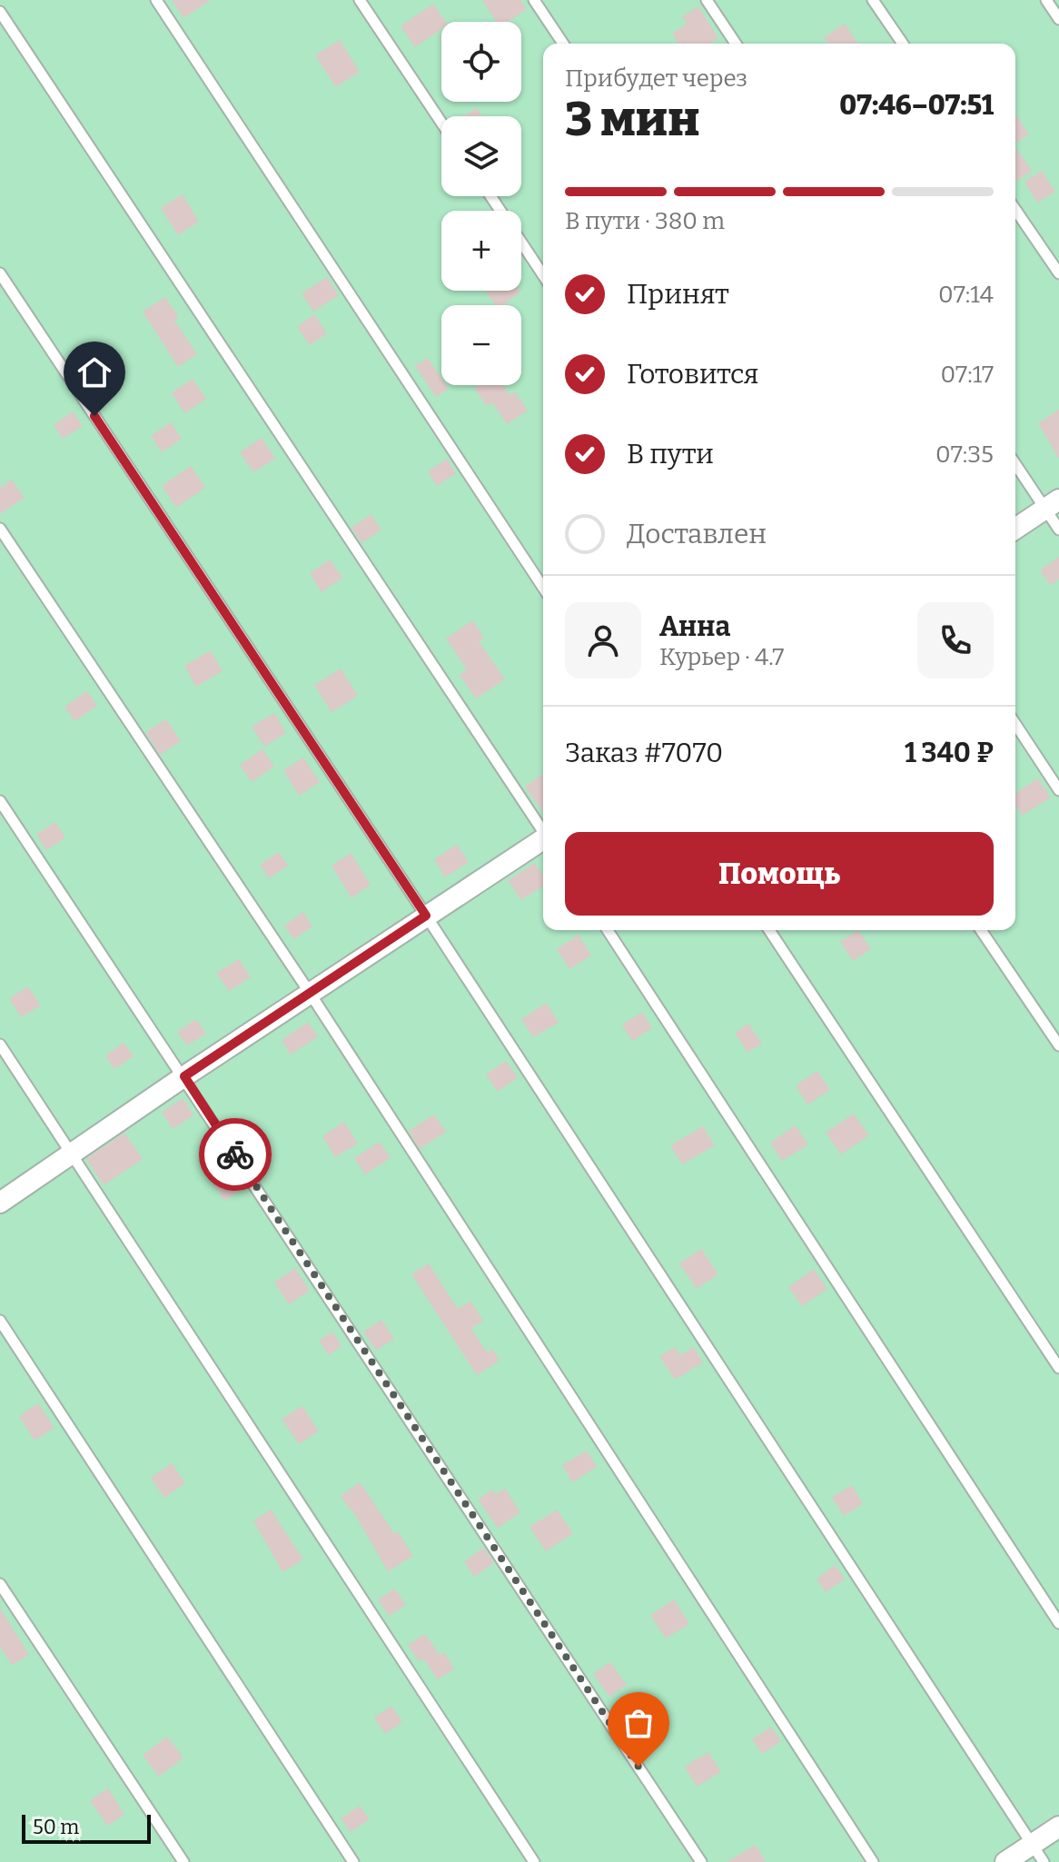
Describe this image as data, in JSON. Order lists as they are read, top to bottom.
{
  "scale_bar": "50 m",
  "page": {
    "map_buttons": ["+", "−"],
    "heading": ["3 мин", "Прибудет через", "07:46–07:51"],
    "panel": [
      "Анна",
      "Курьер · 4.7",
      "Заказ #7070",
      "1 340 ₽"
    ],
    "bar": "В пути · 380 m",
    "list": [
      ["Принят", "07:14"],
      ["Готовится", "07:17"],
      ["В пути", "07:35"],
      "Доставлен"
    ],
    "buttons": "Помощь",
    "scale": "50 m"
  }
}
